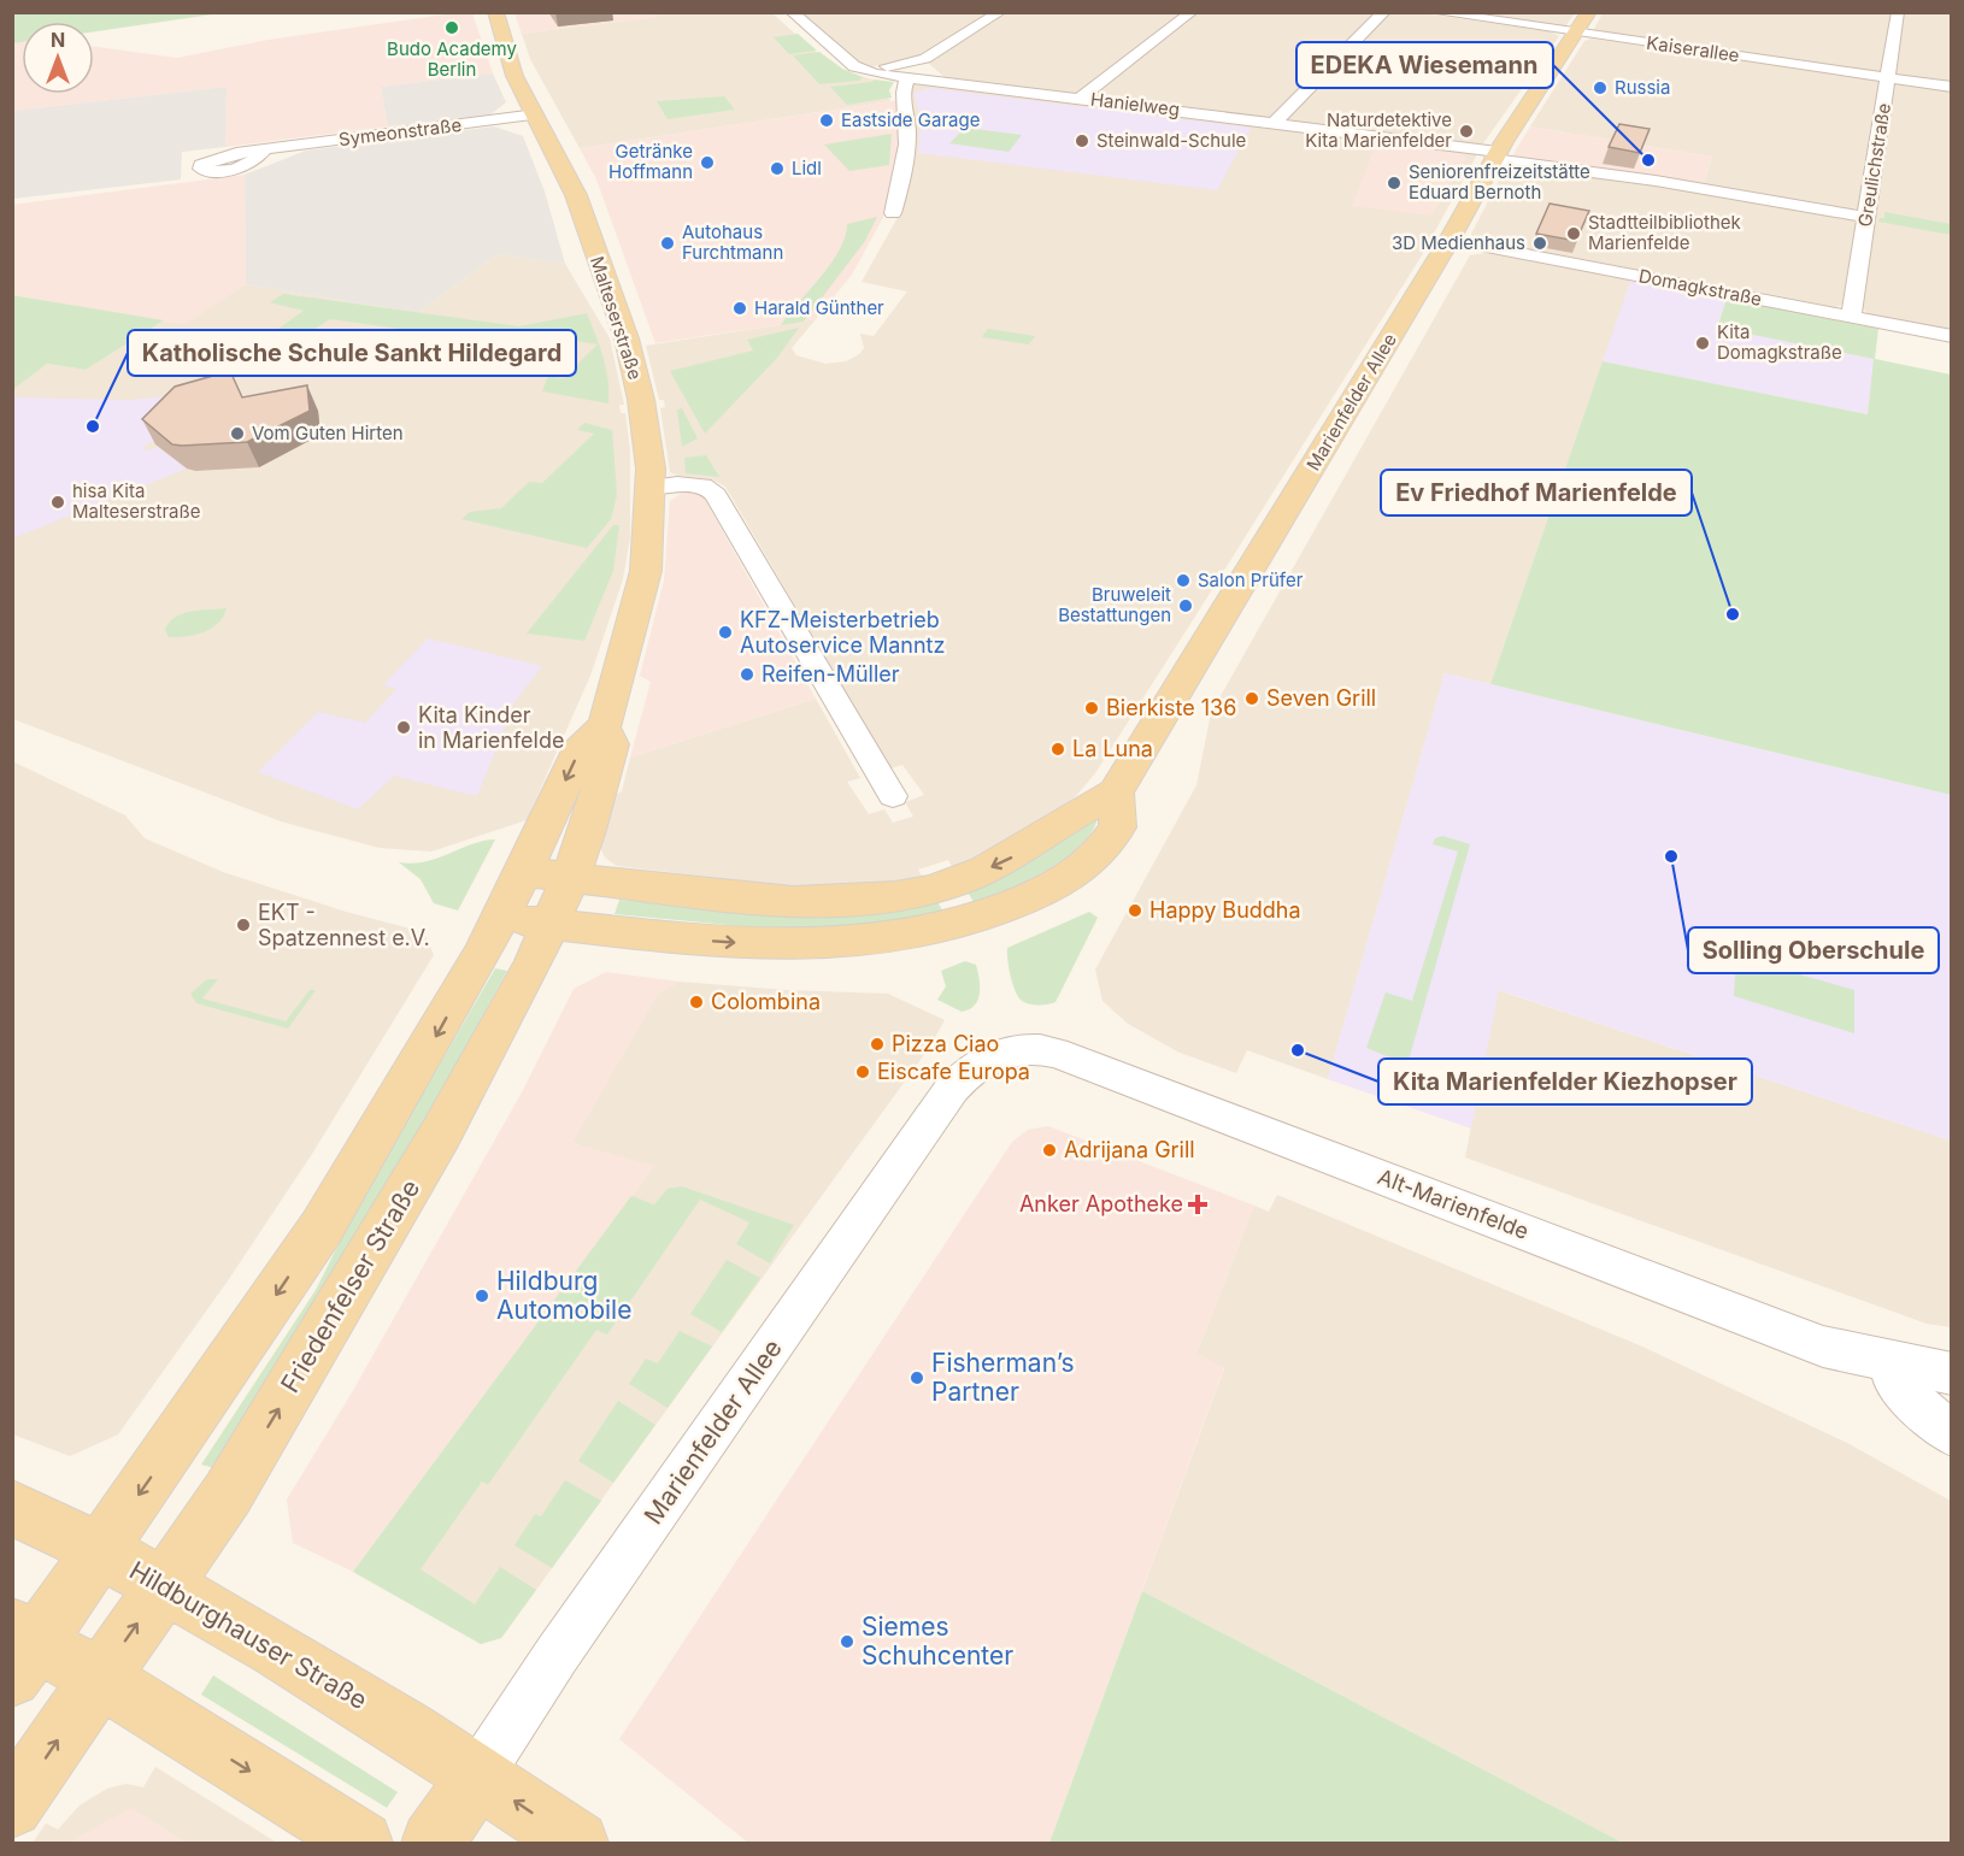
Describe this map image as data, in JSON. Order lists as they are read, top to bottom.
{
  "streets": {
    "main road": [
      "Malteserstraße",
      "Marienfelder Allee",
      "Friedenfelser Straße",
      "Hildburghauser Straße"
    ],
    "street": [
      "Kaiserallee",
      "Hanielweg",
      "Symeonstraße",
      "Greulichstraße",
      "Domagkstraße",
      "Alt-Marienfelde"
    ]
  },
  "crossings": [
    ["Kaiserallee", "Greulichstraße"],
    ["Kaiserallee", "Marienfelder Allee"],
    ["Hanielweg", "Greulichstraße"],
    ["Hanielweg", "Marienfelder Allee"],
    ["Symeonstraße", "Malteserstraße"],
    ["Greulichstraße", "Domagkstraße"],
    ["Domagkstraße", "Marienfelder Allee"],
    ["Malteserstraße", "Friedenfelser Straße"],
    ["Marienfelder Allee", "Alt-Marienfelde"],
    ["Marienfelder Allee", "Friedenfelser Straße"],
    ["Marienfelder Allee", "Hildburghauser Straße"],
    ["Friedenfelser Straße", "Hildburghauser Straße"]
  ],
  "places": {
    "other": [
      "Budo Academy Berlin",
      "Russia",
      "Eastside Garage",
      "Naturdetektive Kita Marienfelder",
      "Steinwald-Schule",
      "EDEKA Wiesemann",
      "Getränke Hoffmann",
      "Lidl",
      "Seniorenfreizeitstätte Eduard Bernoth",
      "Stadtteilbibliothek Marienfelde",
      "Autohaus Furchtmann",
      "3D Medienhaus",
      "Harald Günther",
      "Kita Domagkstraße",
      "Katholische Schule Sankt Hildegard",
      "Vom Guten Hirten",
      "hisa Kita Malteserstraße",
      "Salon Prüfer",
      "Bruweleit Bestattungen",
      "Ev Friedhof Marienfelde",
      "KFZ-Meisterbetrieb Autoservice Manntz",
      "Reifen-Müller",
      "Seven Grill",
      "Bierkiste 136",
      "Kita Kinder in Marienfelde",
      "La Luna",
      "Solling Oberschule",
      "Happy Buddha",
      "EKT - Spatzennest e.V.",
      "Colombina",
      "Pizza Ciao",
      "Kita Marienfelder Kiezhopser",
      "Eiscafe Europa",
      "Adrijana Grill",
      "Hildburg Automobile",
      "Fisherman’s Partner",
      "Siemes Schuhcenter"
    ],
    "health": ["Anker Apotheke"]
  },
  "north": "top"
}
